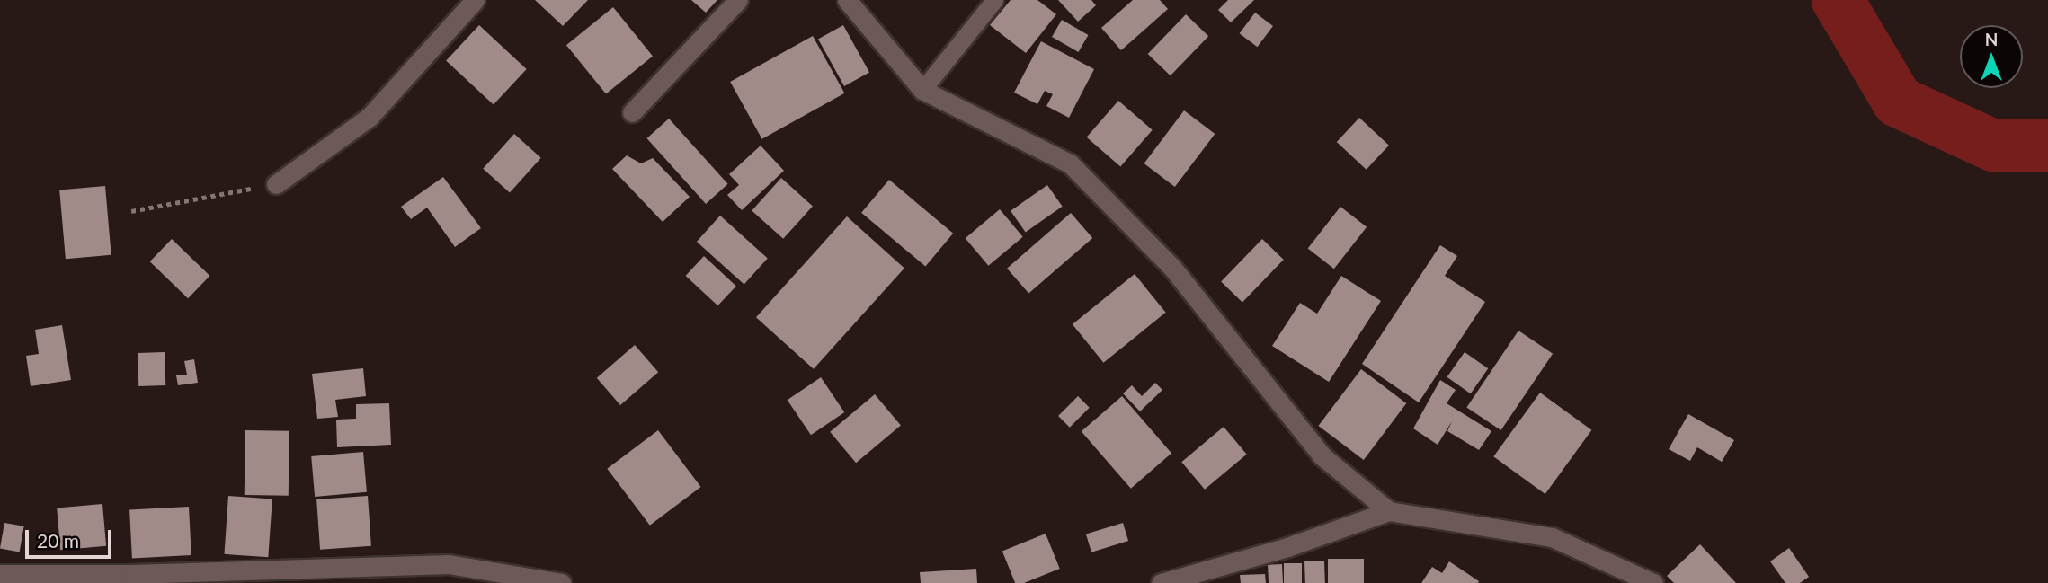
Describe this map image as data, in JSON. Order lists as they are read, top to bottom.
{
  "scale_bar": "20 m",
  "north": "top"
}
